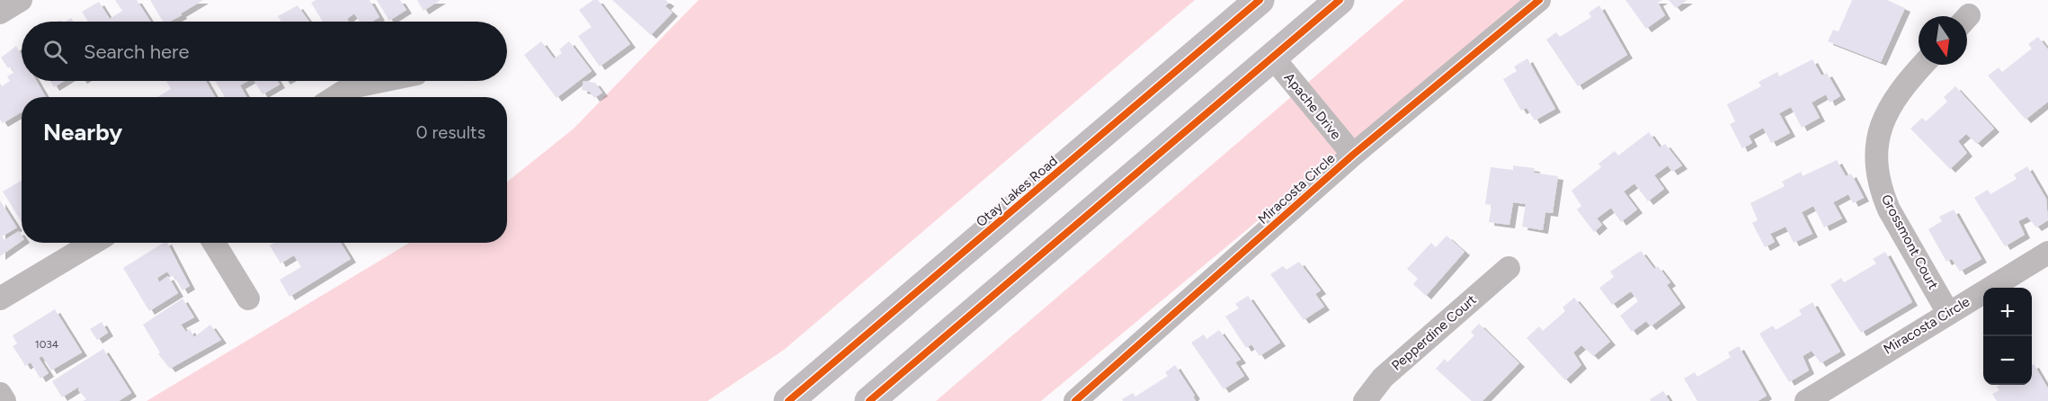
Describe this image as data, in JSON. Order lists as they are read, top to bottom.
{
  "streets": {
    "main road": ["Otay Lakes Road"],
    "street": [
      "Apache Drive",
      "Miracosta Circle",
      "Grossmont Court",
      "Pepperdine Court"
    ]
  },
  "crossings": [
    ["Apache Drive", "Miracosta Circle"],
    ["Miracosta Circle", "Grossmont Court"]
  ],
  "house_numbers": ["1034"],
  "north": "bottom",
  "page": {
    "search": "Search here",
    "heading": ["Nearby", "0 results"],
    "map_buttons": ["+", "−"]
  }
}
